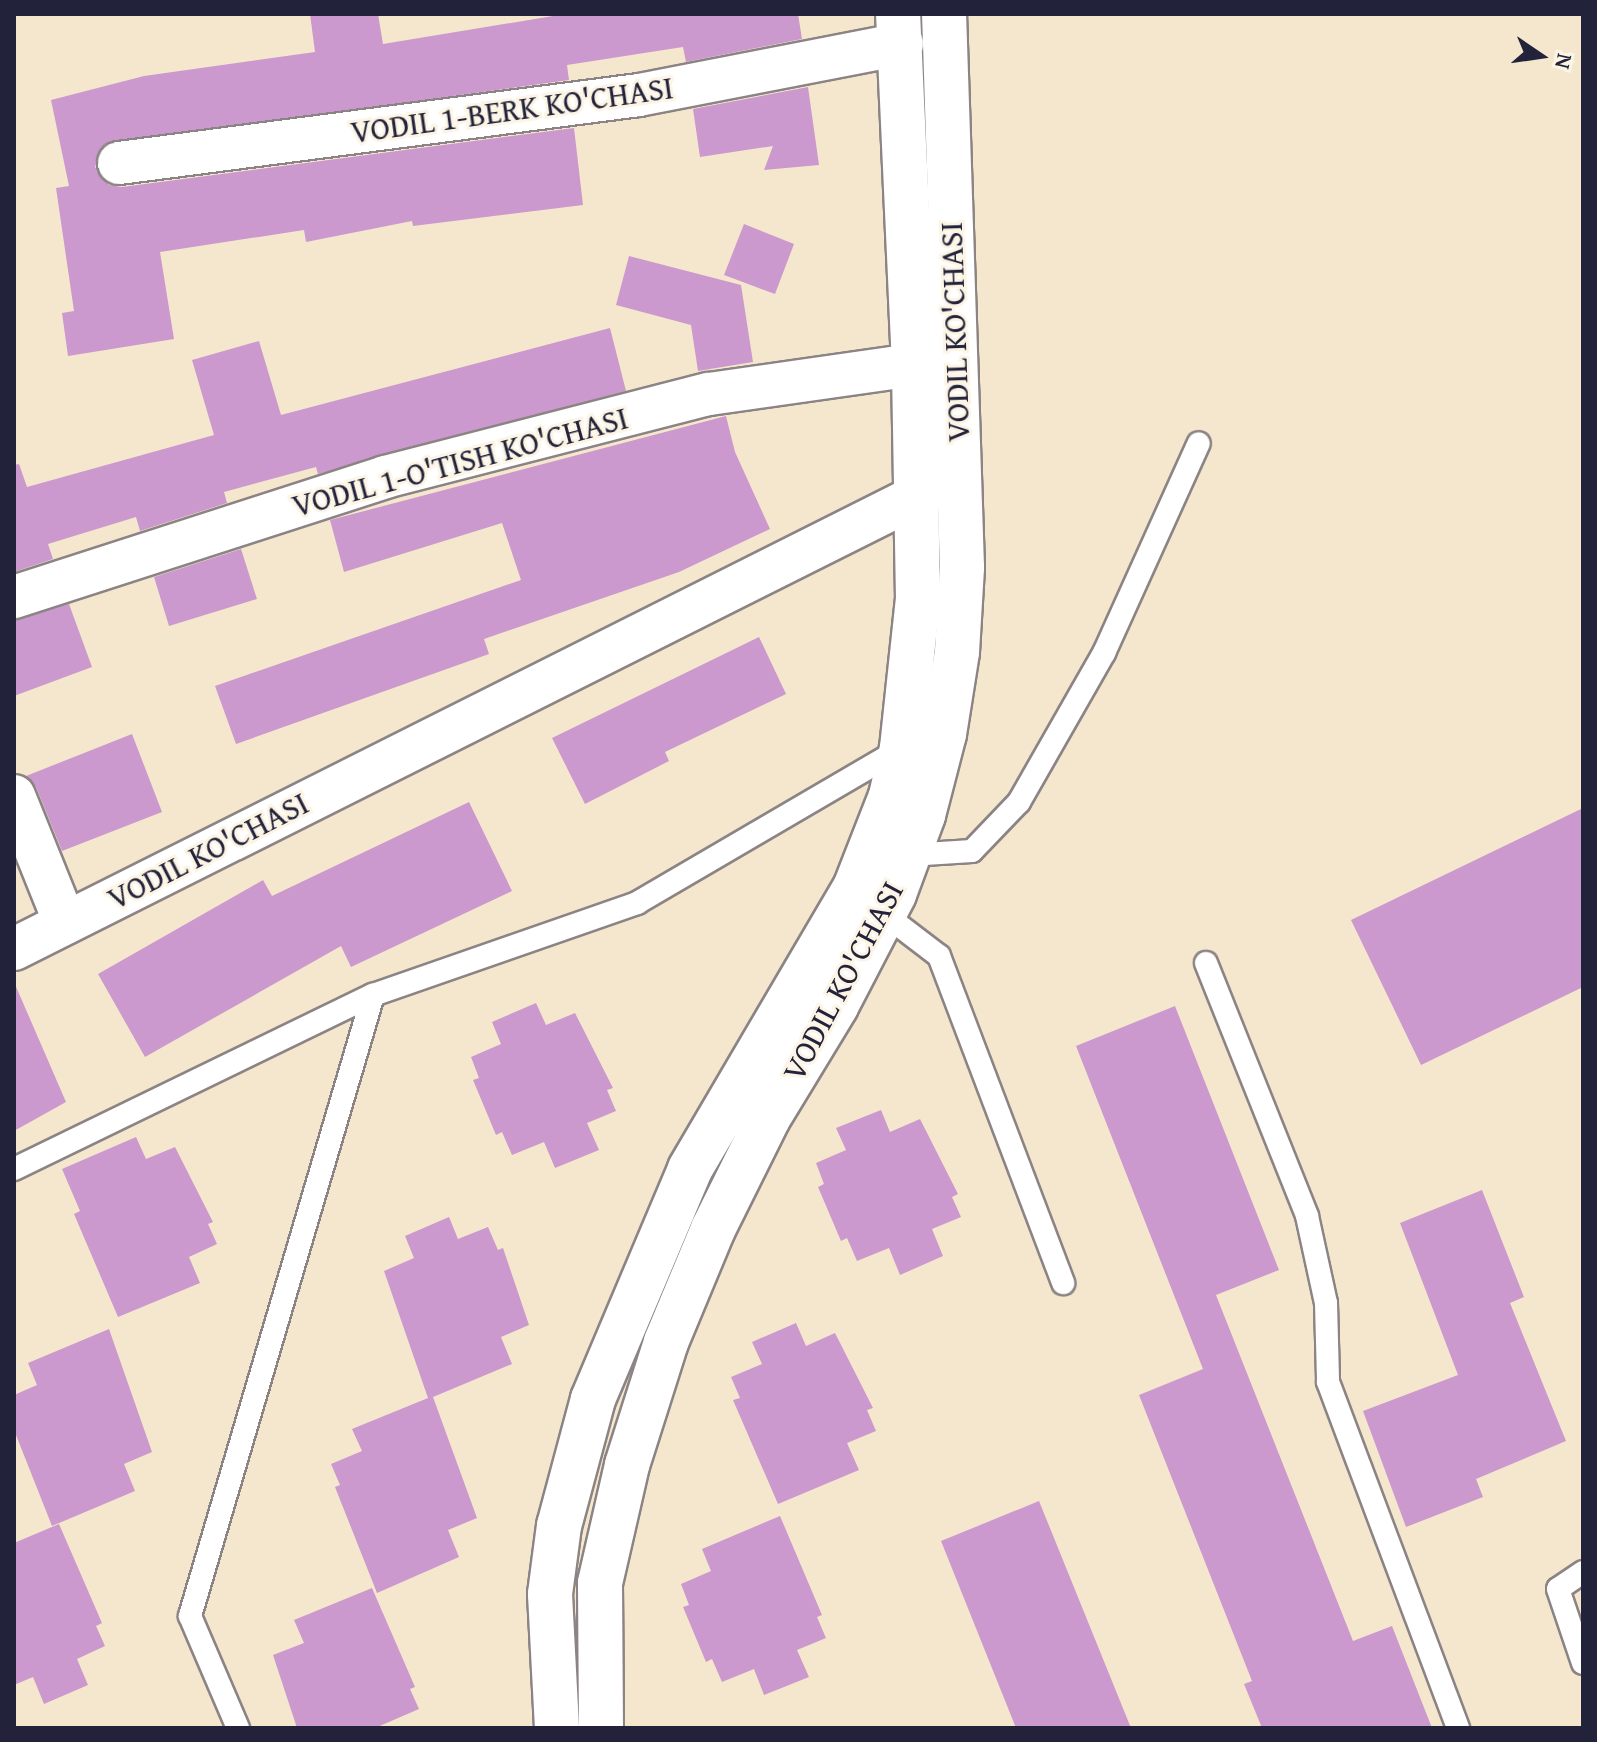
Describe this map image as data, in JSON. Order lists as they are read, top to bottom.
{
  "streets": {
    "street": ["VODIL 1-BERK KO'CHASI", "VODIL KO'CHASI", "VODIL 1-O'TISH KO'CHASI"]
  },
  "crossings": [
    ["VODIL 1-BERK KO'CHASI", "VODIL KO'CHASI"],
    ["VODIL KO'CHASI", "VODIL 1-O'TISH KO'CHASI"]
  ],
  "north": "right"
}
